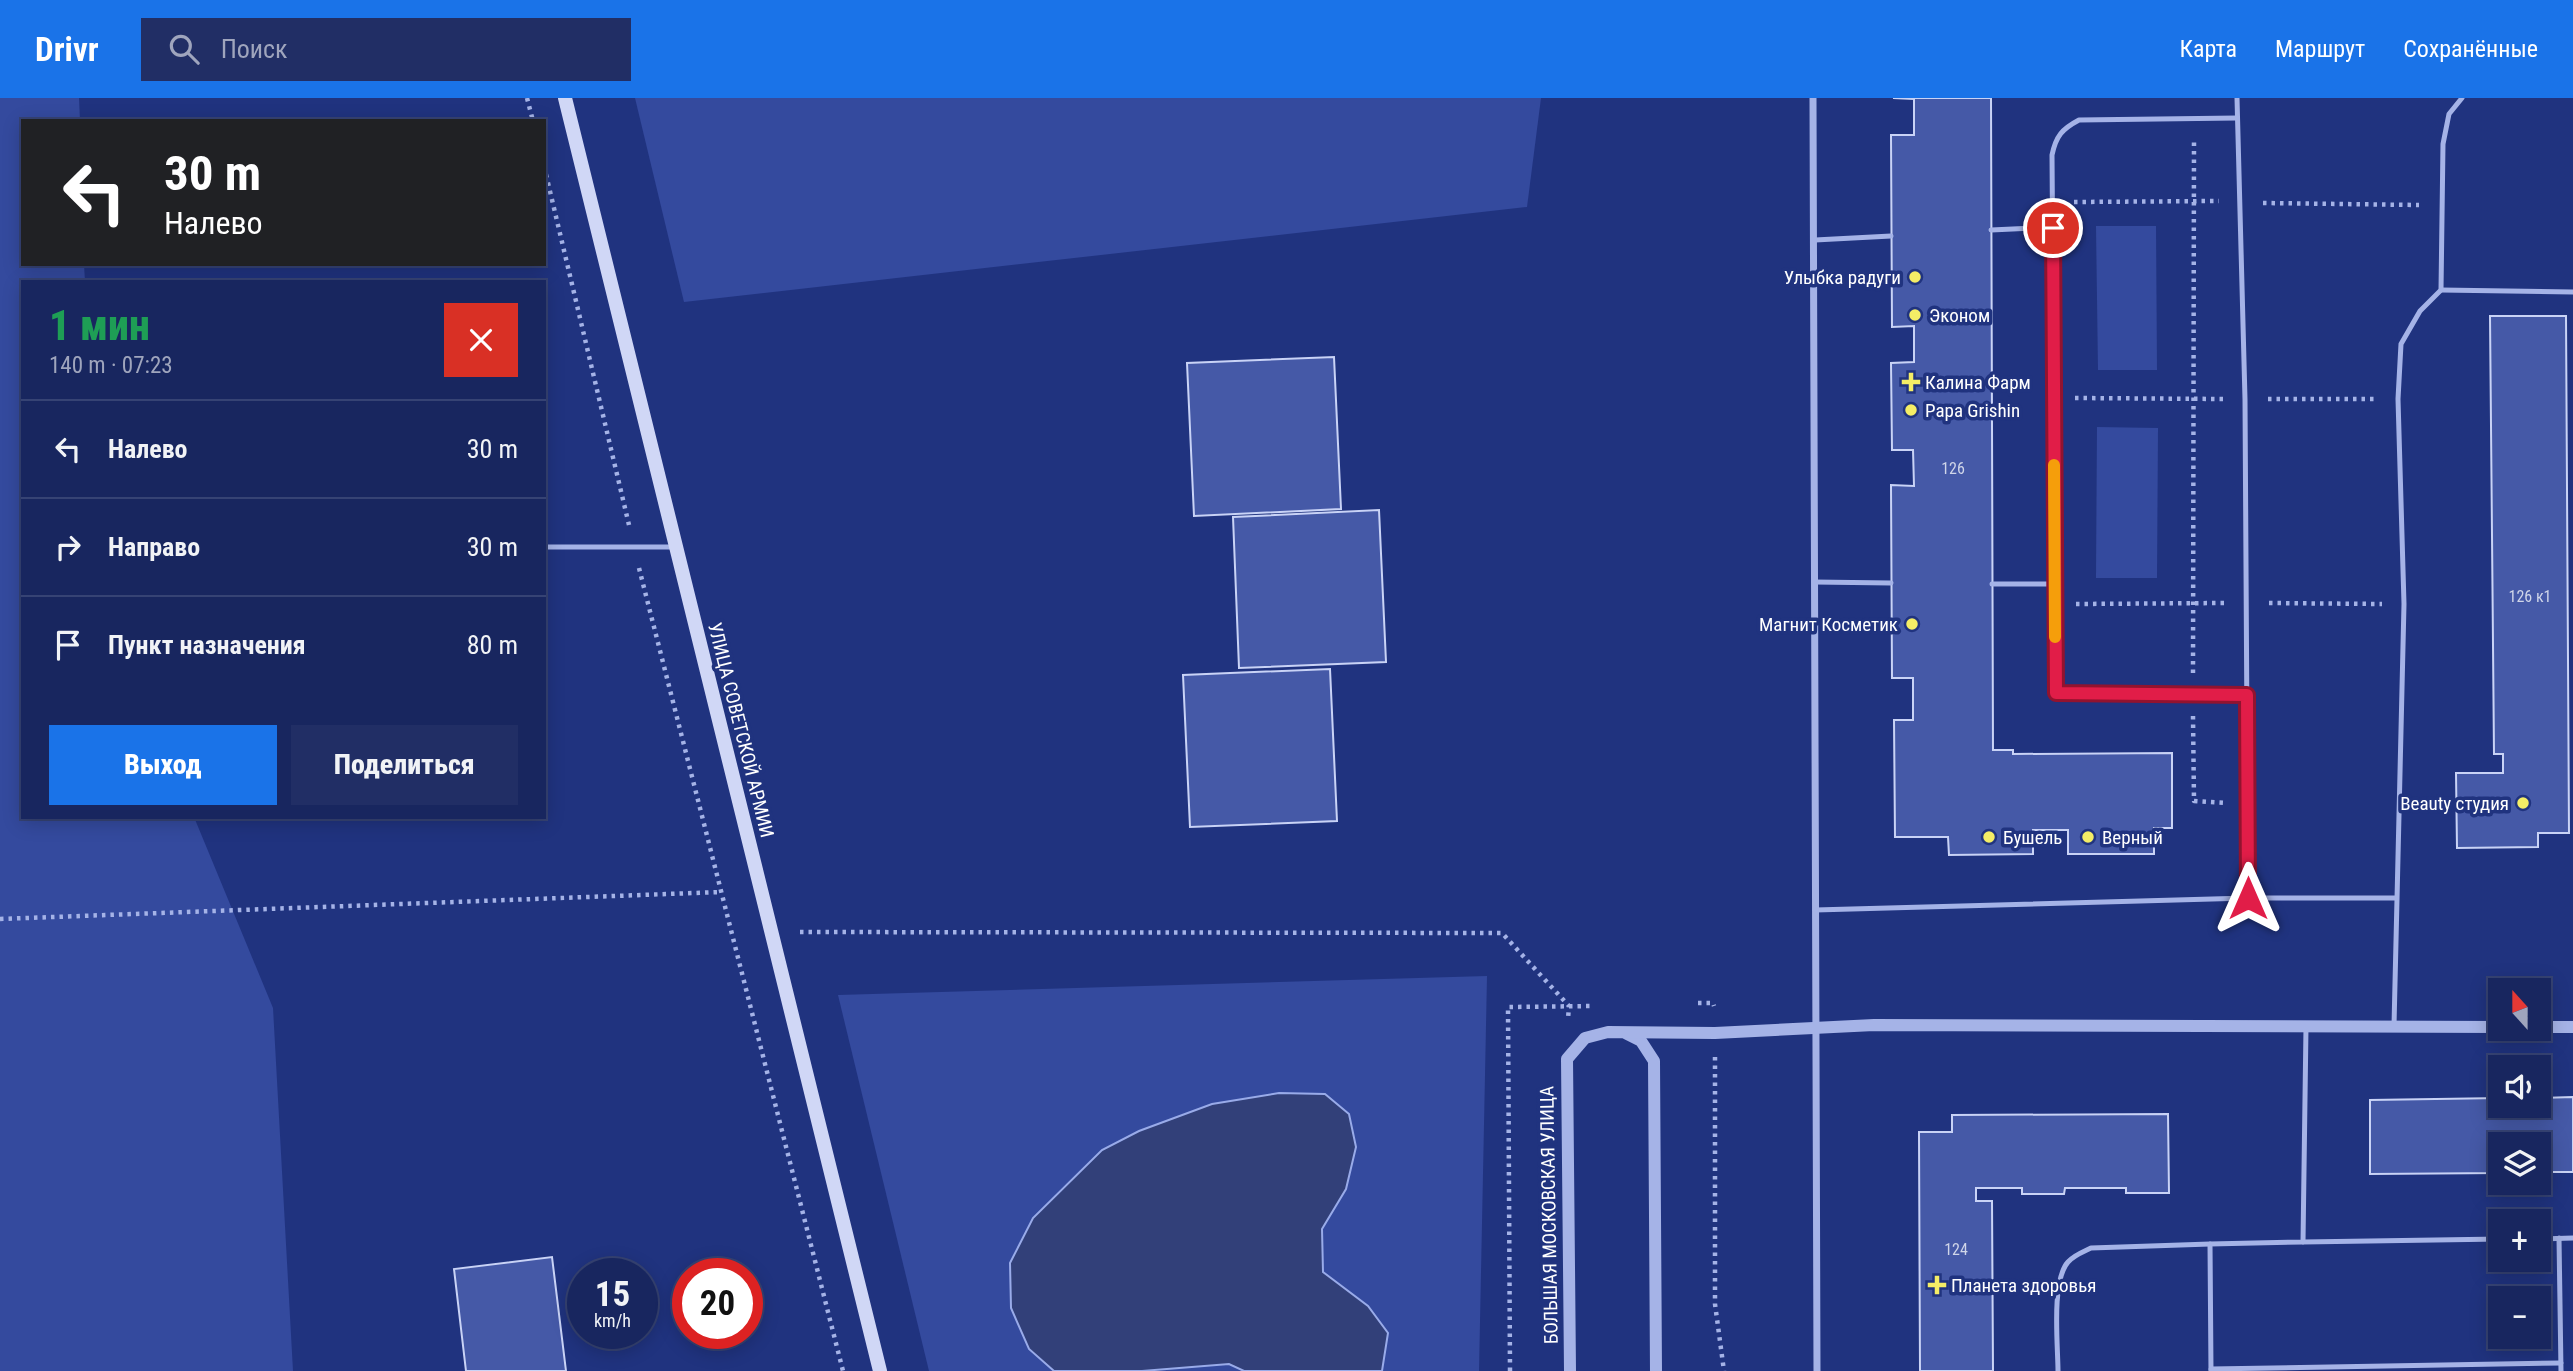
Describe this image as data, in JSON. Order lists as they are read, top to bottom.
{
  "streets": {
    "main road": ["УЛИЦА СОВЕТСКОЙ АРМИИ"],
    "street": ["БОЛЬШАЯ МОСКОВСКАЯ УЛИЦА"]
  },
  "places": {
    "other": [
      "Улыбка радуги",
      "Эконом",
      "Papa Grishin",
      "Магнит Косметик",
      "Beauty студия",
      "Бушель",
      "Верный"
    ],
    "health": ["Калина Фарм", "Планета здоровья"]
  },
  "house_numbers": ["126", "126 к1", "124"],
  "north": "top",
  "page": {
    "header": "Drivr",
    "search": "Поиск",
    "nav": ["Карта", "Маршрут", "Сохранённые"],
    "turn": ["30 m", "Налево"],
    "heading": ["1 мин", "140 m · 07:23"],
    "list": [
      {
        "name": "Налево",
        "value": "30 m"
      },
      {
        "name": "Направо",
        "value": "30 m"
      },
      {
        "name": "Пункт назначения",
        "value": "80 m"
      }
    ],
    "buttons": ["Выход", "Поделиться"],
    "map_buttons": ["+", "−"],
    "speed": "15 km/h",
    "limit": "20"
  }
}
